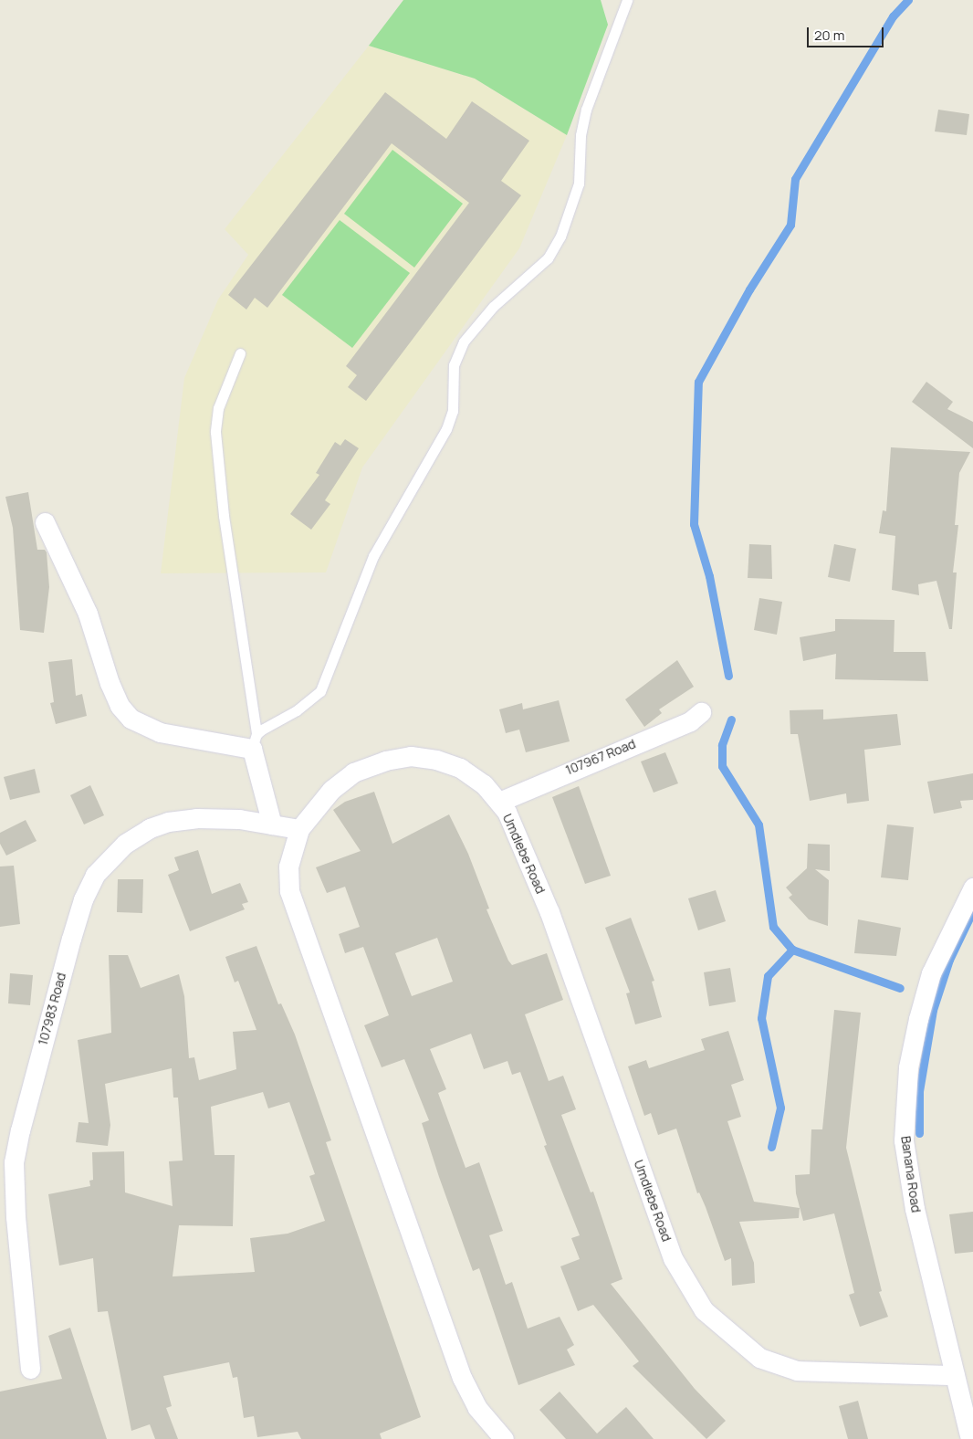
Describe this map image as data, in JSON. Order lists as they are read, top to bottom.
{
  "streets": {
    "street": [
      "107967 Road",
      "Umdlebe Road",
      "107983 Road",
      "Banana Road"
    ]
  },
  "crossings": [
    ["107967 Road", "Umdlebe Road"],
    ["Umdlebe Road", "107983 Road"],
    ["Umdlebe Road", "Banana Road"]
  ],
  "scale_bar": "20 m"
}
